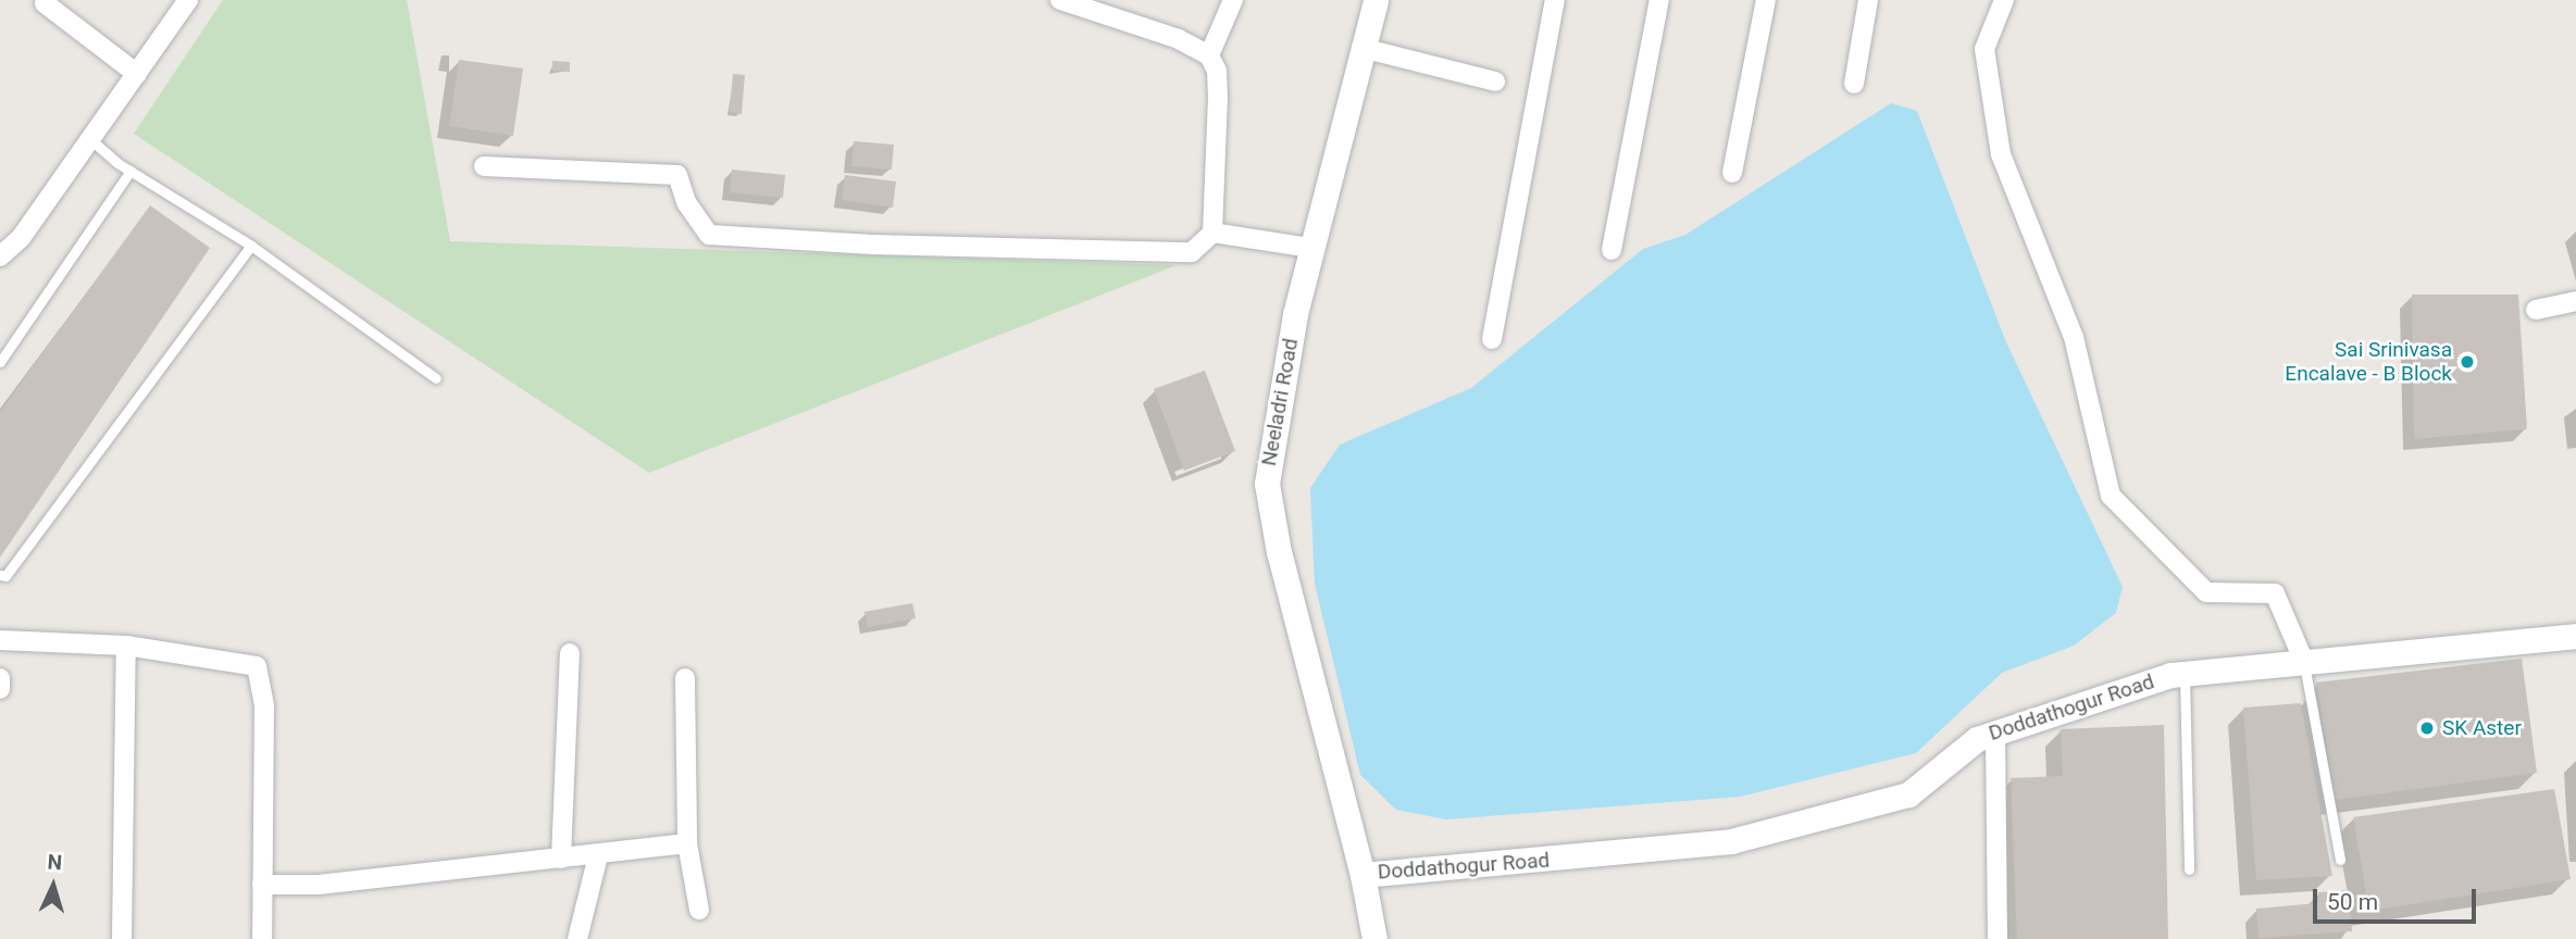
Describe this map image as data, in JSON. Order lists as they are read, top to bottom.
{
  "streets": {
    "street": ["Neeladri Road", "Doddathogur Road"]
  },
  "crossings": [
    ["Neeladri Road", "Doddathogur Road"]
  ],
  "places": ["Sai Srinivasa Encalave - B Block", "SK Aster"],
  "scale_bar": "50 m",
  "north": "top"
}
